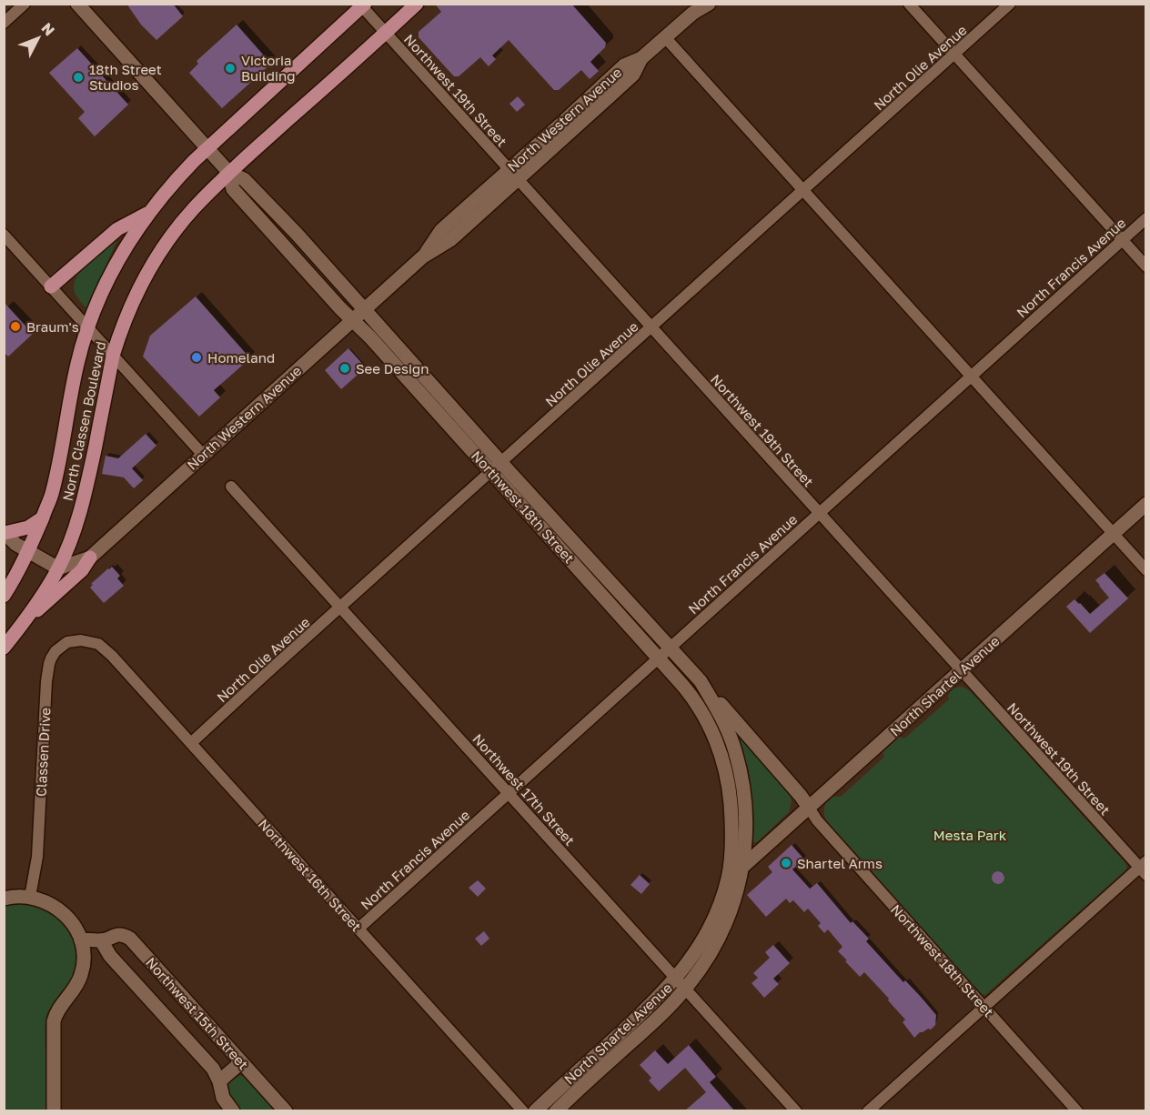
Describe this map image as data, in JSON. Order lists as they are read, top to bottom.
{
  "streets": {
    "main road": ["North Classen Boulevard"],
    "street": [
      "North Olie Avenue",
      "Northwest 19th Street",
      "North Western Avenue",
      "North Francis Avenue",
      "Northwest 18th Street",
      "North Shartel Avenue",
      "Classen Drive",
      "Northwest 17th Street",
      "Northwest 16th Street",
      "Northwest 15th Street"
    ]
  },
  "crossings": [
    ["North Olie Avenue", "Northwest 19th Street"],
    ["North Olie Avenue", "Northwest 18th Street"],
    ["North Olie Avenue", "Northwest 17th Street"],
    ["North Olie Avenue", "Northwest 16th Street"],
    ["Northwest 19th Street", "North Western Avenue"],
    ["Northwest 19th Street", "North Francis Avenue"],
    ["Northwest 19th Street", "North Classen Boulevard"],
    ["Northwest 19th Street", "North Shartel Avenue"],
    ["North Western Avenue", "North Classen Boulevard"],
    ["North Western Avenue", "Northwest 18th Street"],
    ["North Francis Avenue", "Northwest 18th Street"],
    ["North Francis Avenue", "Northwest 17th Street"],
    ["North Francis Avenue", "Northwest 16th Street"],
    ["North Classen Boulevard", "Northwest 18th Street"],
    ["Northwest 18th Street", "North Shartel Avenue"],
    ["North Shartel Avenue", "Northwest 17th Street"],
    ["Classen Drive", "Northwest 16th Street"]
  ],
  "parks": ["Mesta Park"],
  "places": [
    "Victoria Building",
    "18th Street Studios",
    "Braum's",
    "Homeland",
    "See Design",
    "Shartel Arms"
  ],
  "north": "top right"
}
